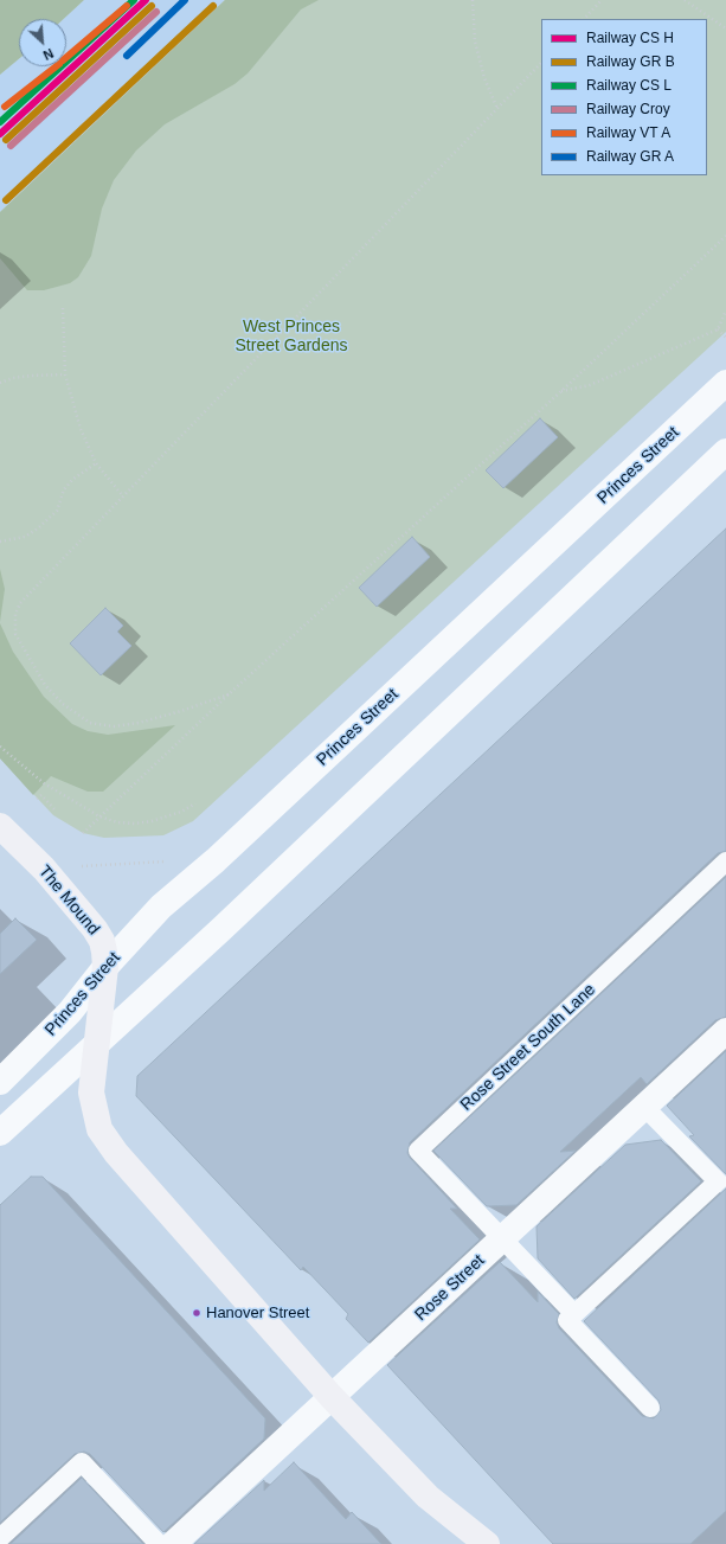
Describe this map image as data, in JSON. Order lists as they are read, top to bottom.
{
  "streets": {
    "street": ["Princes Street", "The Mound", "Rose Street"],
    "lane": ["Rose Street South Lane"]
  },
  "crossings": [
    ["Princes Street", "The Mound"],
    ["Rose Street South Lane", "Rose Street"]
  ],
  "parks": ["West Princes Street Gardens"],
  "places": ["Hanover Street"],
  "lines": ["rail line Croy"],
  "legend": [
    "Railway CS H",
    "Railway GR B",
    "Railway CS L",
    "Railway Croy",
    "Railway VT A",
    "Railway GR A"
  ],
  "north": "bottom right"
}
